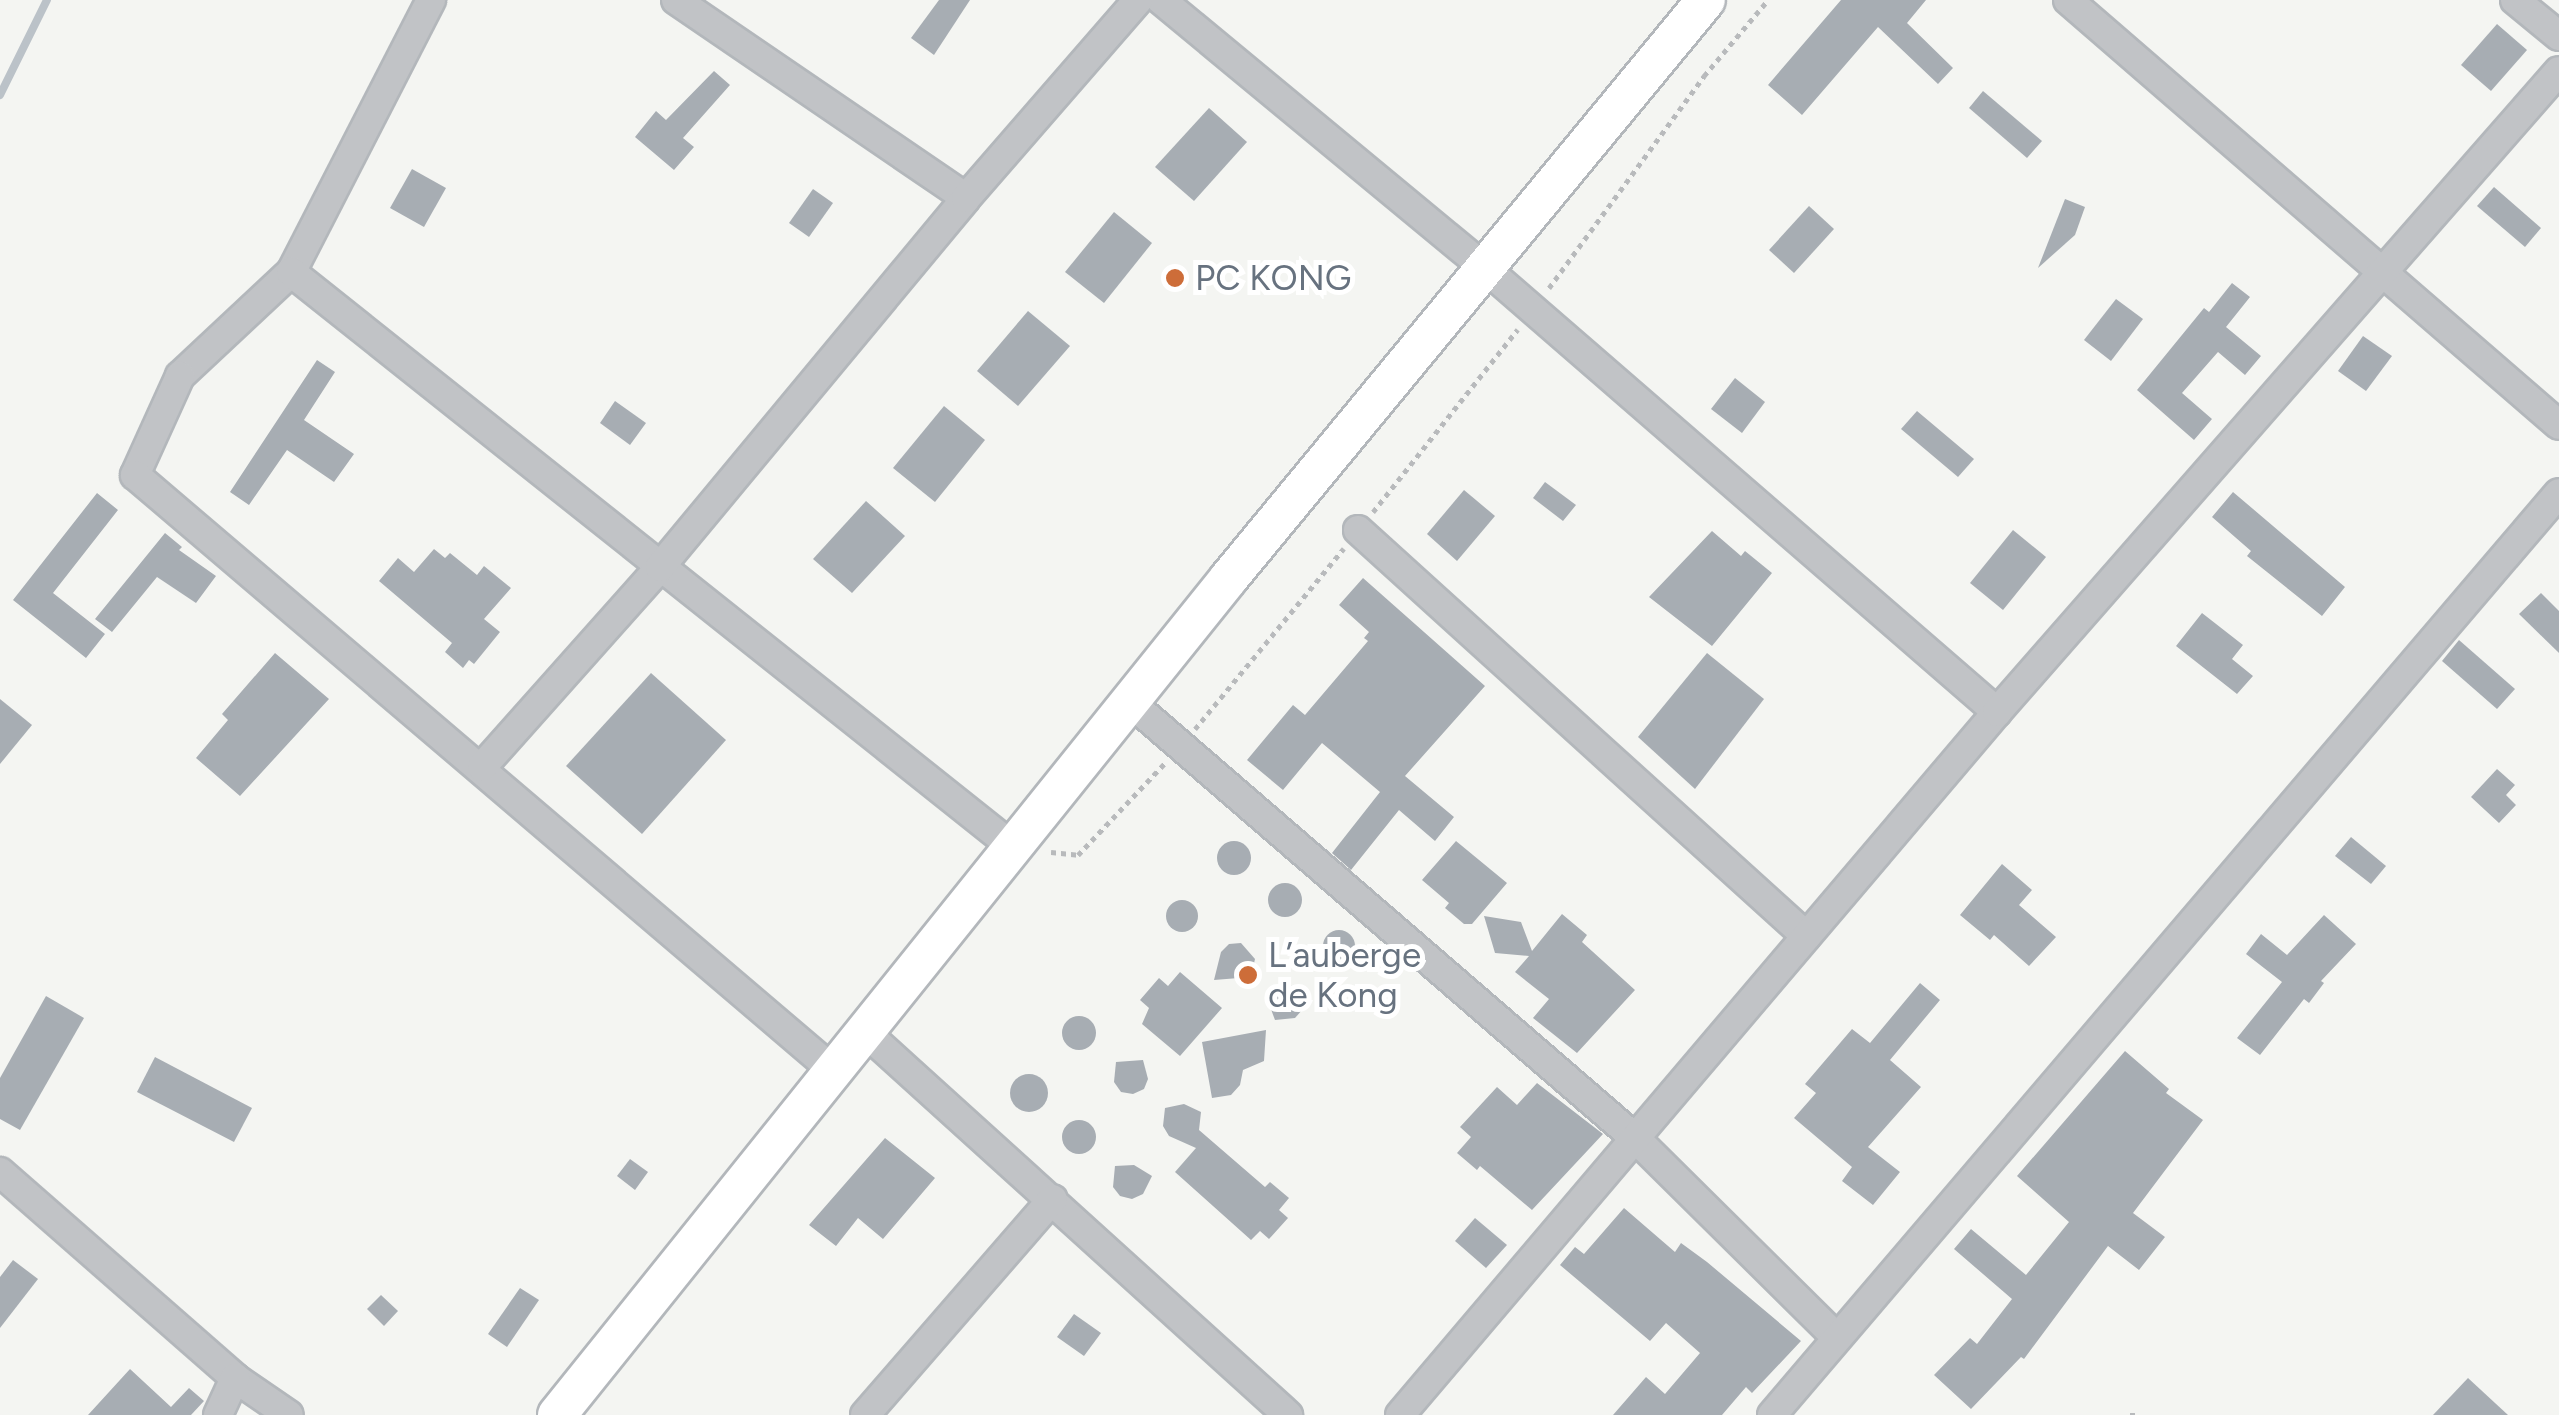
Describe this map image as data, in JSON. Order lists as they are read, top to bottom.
{
  "places": ["PC KONG", "L’auberge de Kong"]
}
